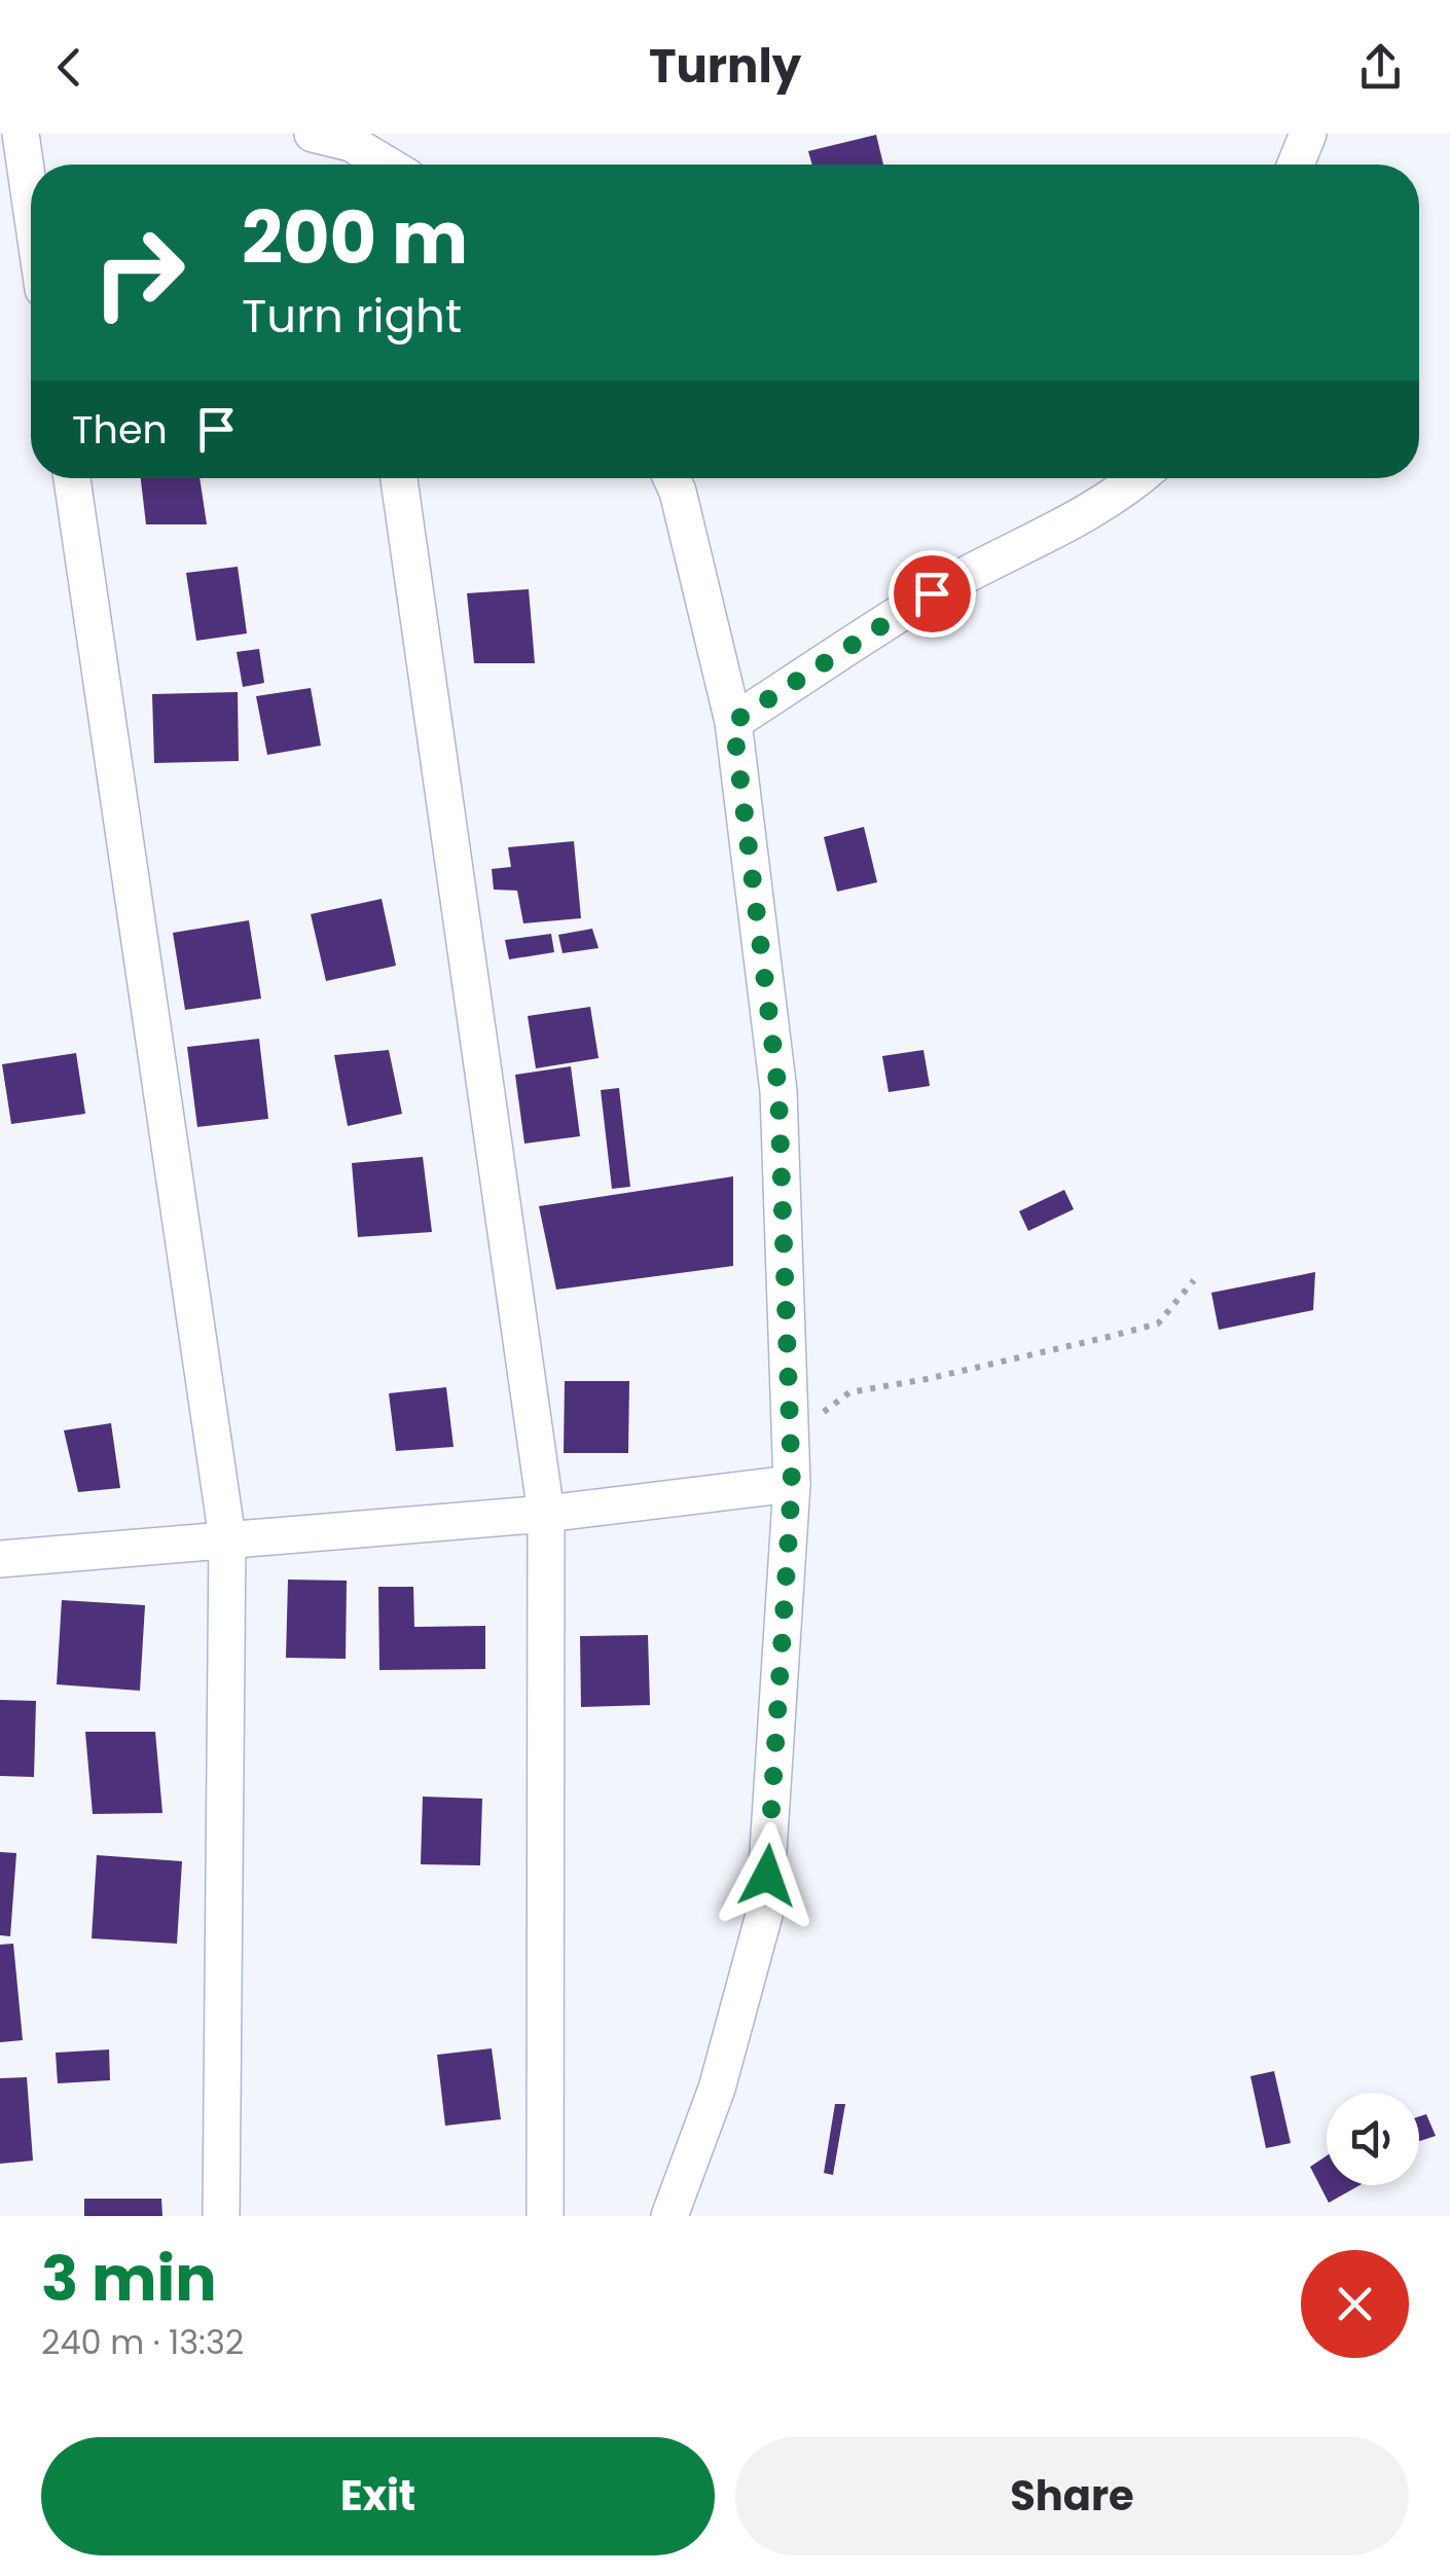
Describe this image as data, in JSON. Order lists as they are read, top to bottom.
{
  "page": {
    "header": "Turnly",
    "turn": ["200 m", "Turn right"],
    "then": "Then",
    "heading": ["3 min", "240 m · 13:32"],
    "buttons": ["Exit", "Share"]
  }
}
